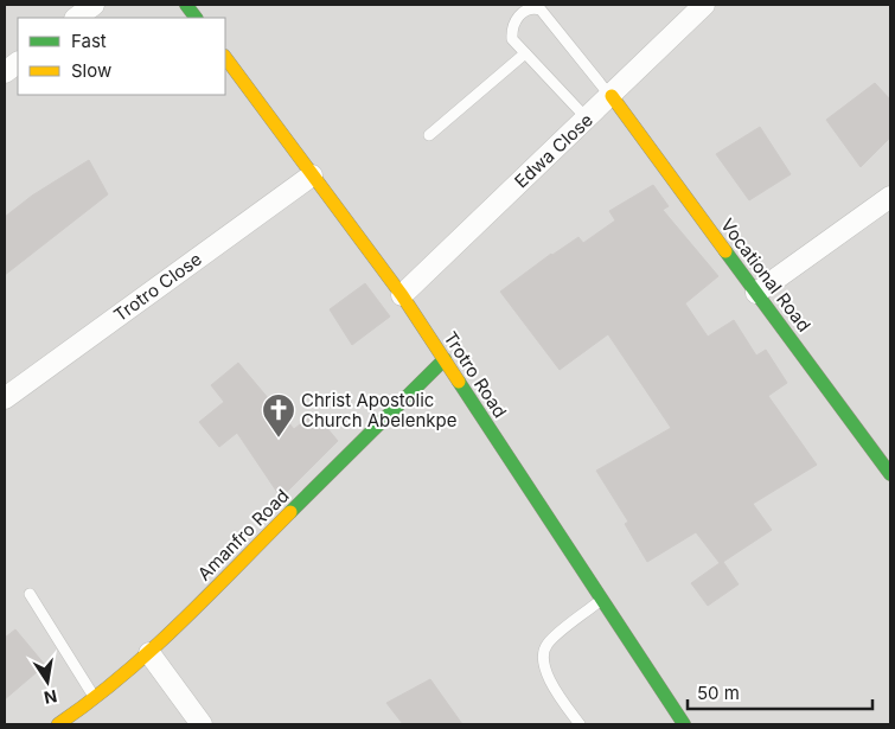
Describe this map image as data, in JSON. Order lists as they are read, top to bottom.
{
  "streets": {
    "street": [
      "Edwa Close",
      "Vocational Road",
      "Trotro Close",
      "Trotro Road",
      "Amanfro Road"
    ]
  },
  "crossings": [
    ["Edwa Close", "Vocational Road"],
    ["Edwa Close", "Trotro Road"],
    ["Trotro Close", "Trotro Road"],
    ["Trotro Road", "Amanfro Road"]
  ],
  "places": {
    "church": ["Christ Apostolic Church Abelenkpe"]
  },
  "legend": ["Fast", "Slow"],
  "scale_bar": "50 m",
  "north": "bottom"
}
